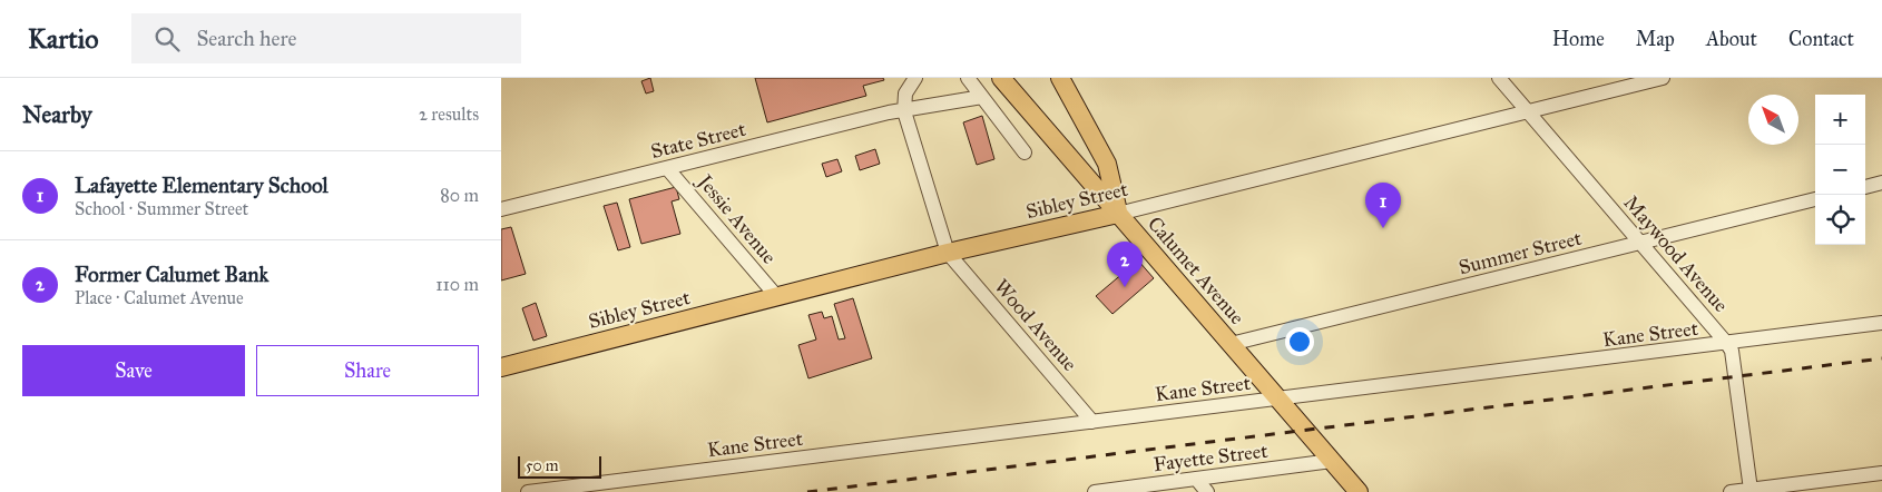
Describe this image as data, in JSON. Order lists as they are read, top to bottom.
{
  "streets": {
    "main road": ["Sibley Street", "Calumet Avenue"],
    "street": [
      "State Street",
      "Jessie Avenue",
      "Summer Street",
      "Maywood Avenue",
      "Wood Avenue",
      "Kane Street",
      "Fayette Street"
    ]
  },
  "crossings": [
    ["State Street", "Jessie Avenue"],
    ["Sibley Street", "Jessie Avenue"],
    ["Sibley Street", "Maywood Avenue"],
    ["Sibley Street", "Calumet Avenue"],
    ["Sibley Street", "Wood Avenue"],
    ["Summer Street", "Maywood Avenue"],
    ["Summer Street", "Calumet Avenue"],
    ["Maywood Avenue", "Kane Street"],
    ["Calumet Avenue", "Kane Street"],
    ["Calumet Avenue", "Fayette Street"],
    ["Wood Avenue", "Kane Street"]
  ],
  "scale_bar": "50 m",
  "north": "top left",
  "page": {
    "header": "Kartio",
    "search": "Search here",
    "nav": [
      "Home",
      "Map",
      "About",
      "Contact"
    ],
    "heading": ["Nearby", "2 results"],
    "map_buttons": ["+", "−"],
    "list": [
      {
        "mark": "1",
        "name": "Lafayette Elementary School",
        "note": "School · Summer Street",
        "value": "80 m"
      },
      {
        "mark": "2",
        "name": "Former Calumet Bank",
        "note": "Place · Calumet Avenue",
        "value": "110 m"
      }
    ],
    "pins": ["1", "2"],
    "buttons": ["Save", "Share"],
    "scale": "50 m"
  }
}
